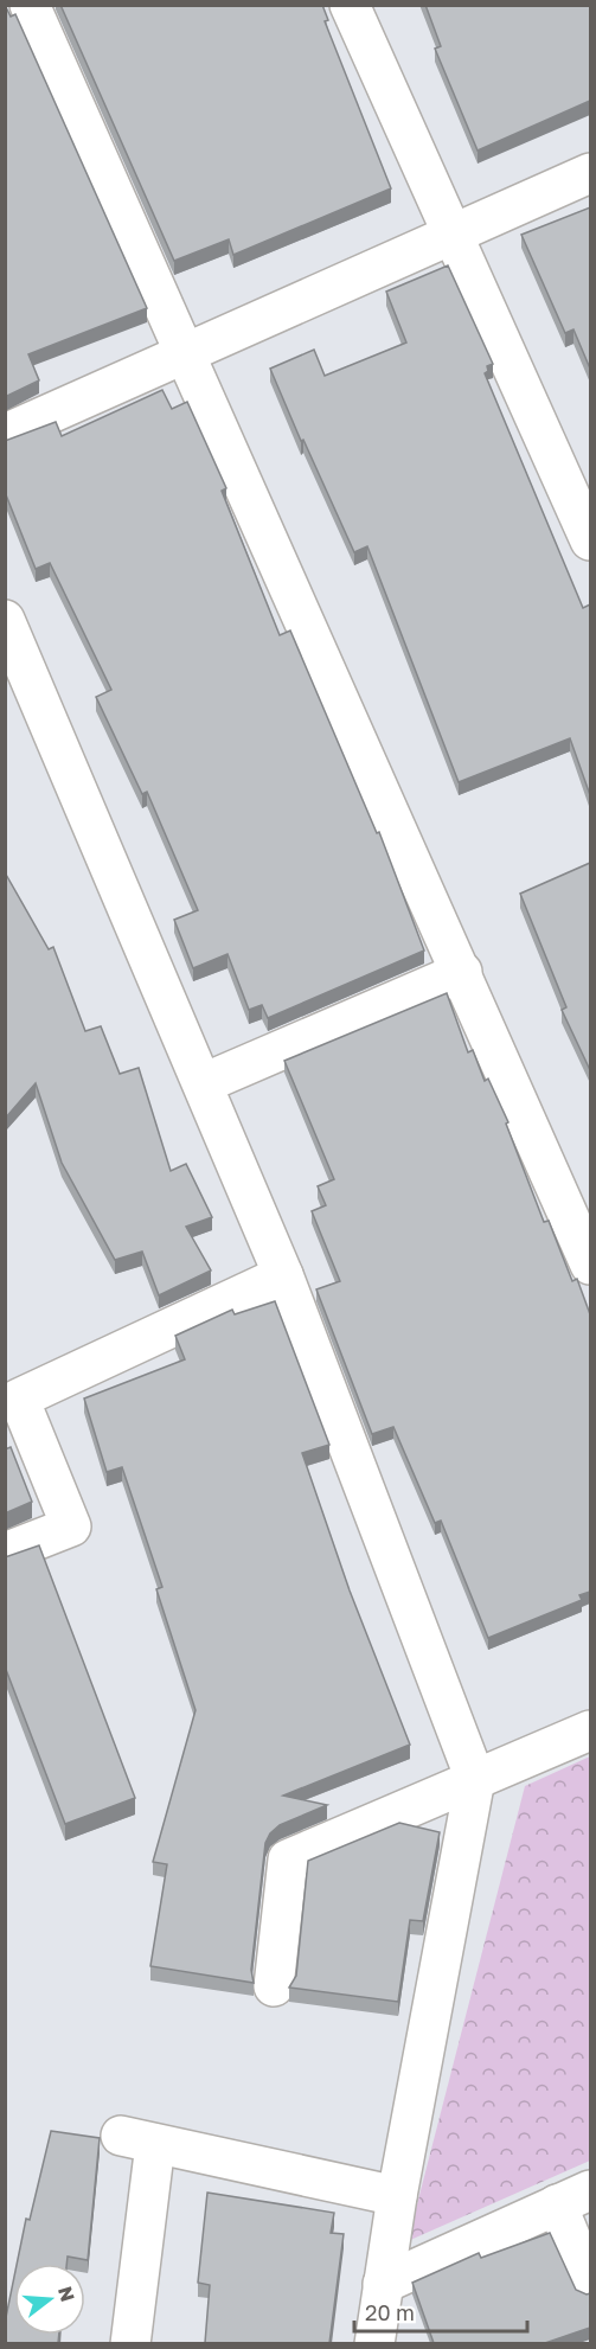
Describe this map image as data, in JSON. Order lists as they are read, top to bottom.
{
  "scale_bar": "20 m",
  "north": "right"
}
